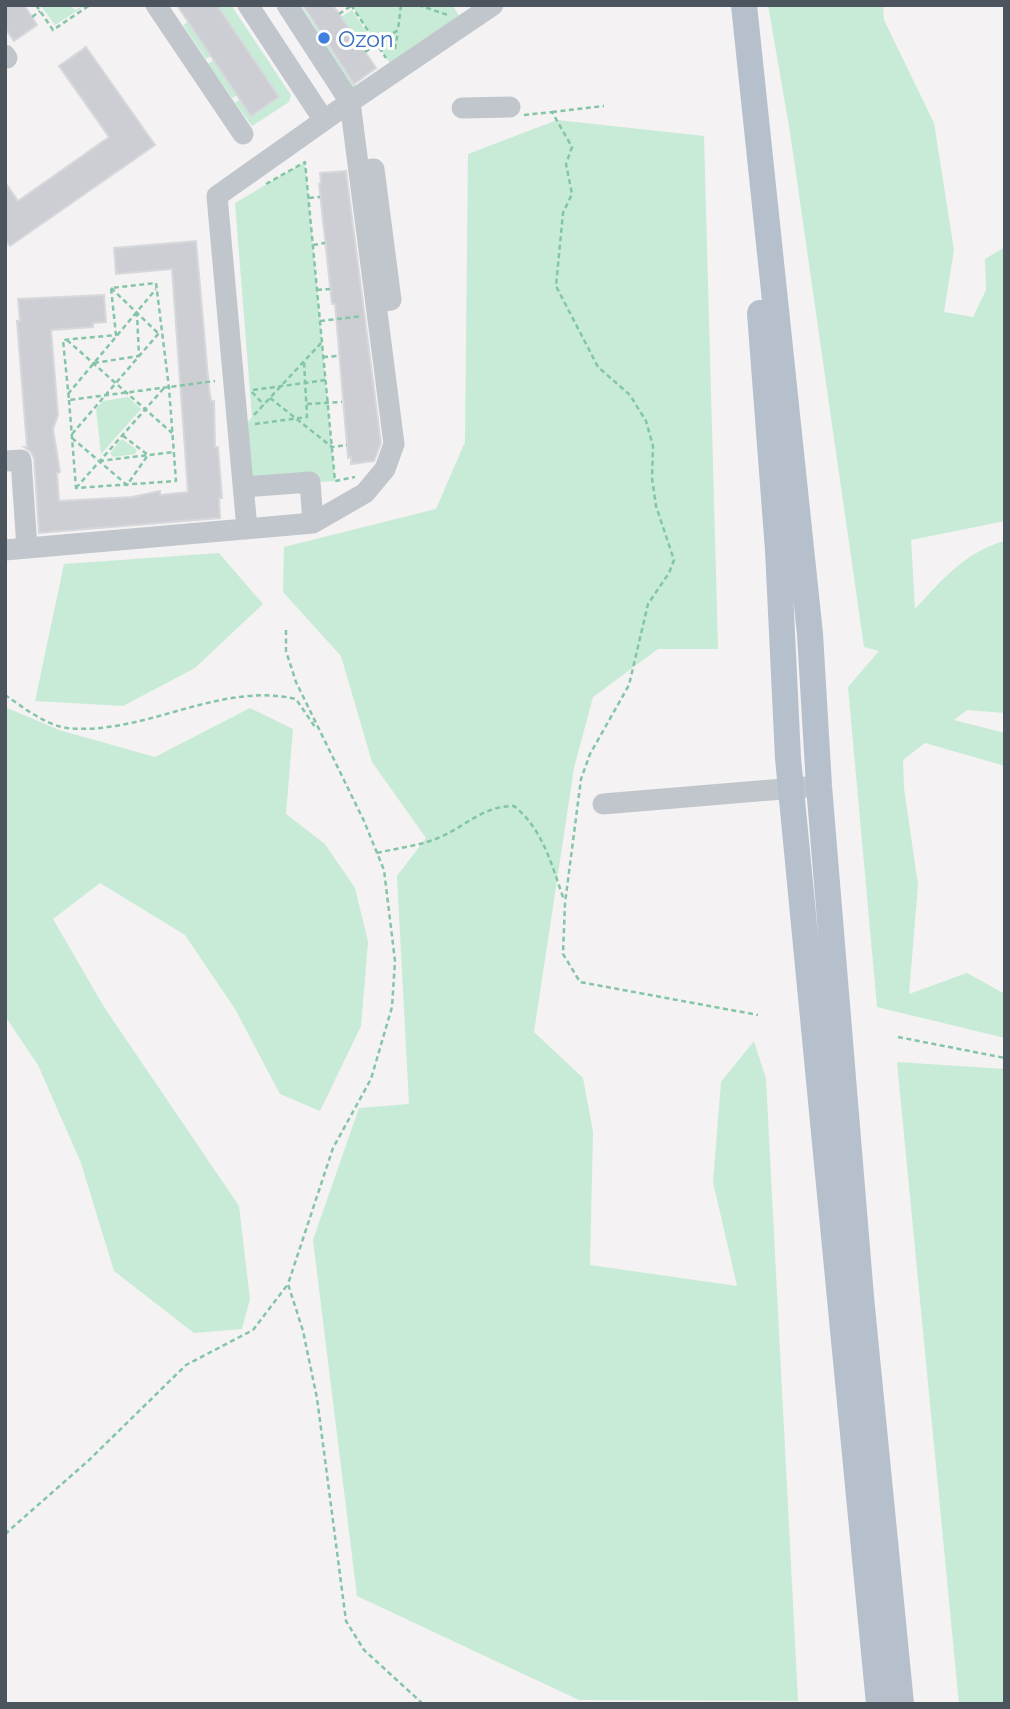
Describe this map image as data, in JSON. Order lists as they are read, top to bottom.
{
  "places": ["Ozon"]
}
